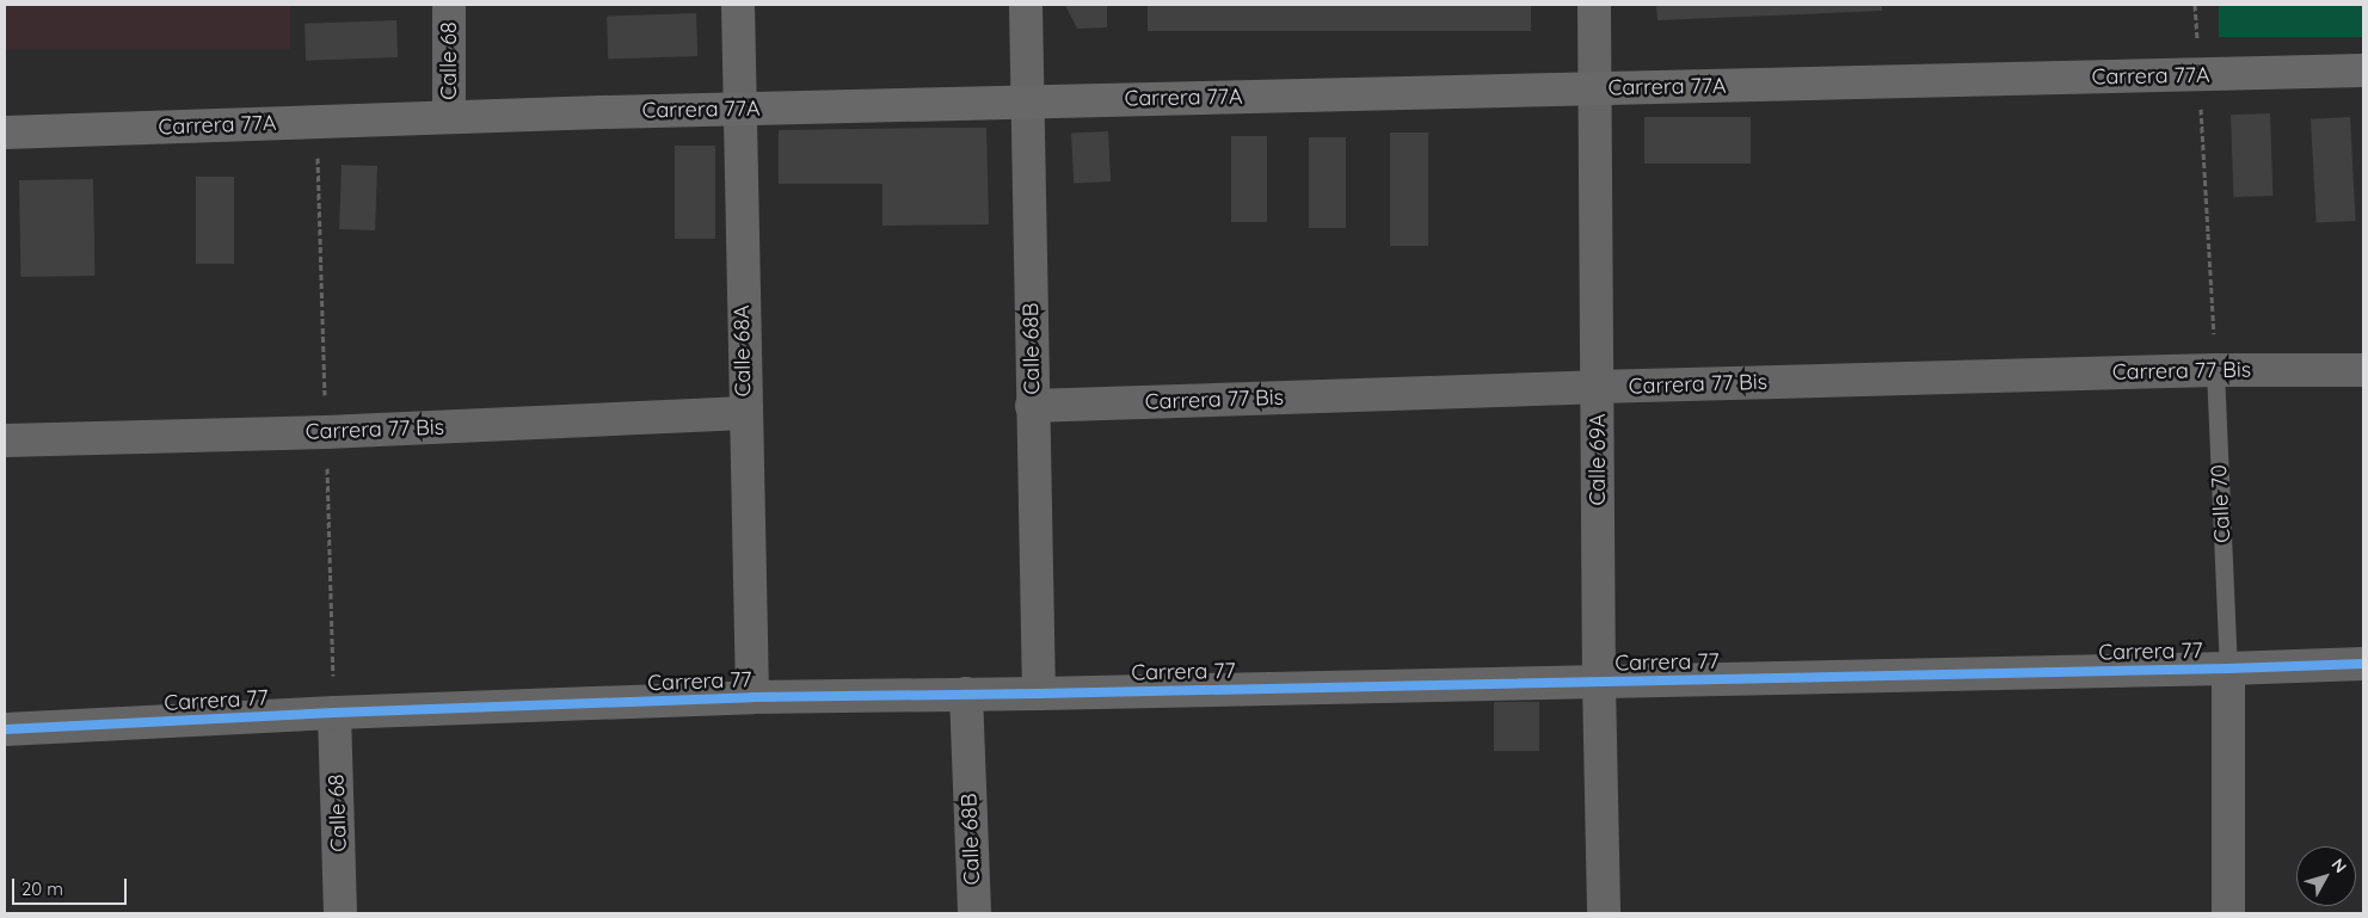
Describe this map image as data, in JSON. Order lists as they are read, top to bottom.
{
  "streets": {
    "main road": ["Carrera 77A"],
    "street": [
      "Calle 68",
      "Calle 68B",
      "Calle 68A",
      "Carrera 77 Bis",
      "Calle 69A",
      "Calle 70",
      "Carrera 77"
    ]
  },
  "crossings": [
    ["Calle 68", "Carrera 77A"],
    ["Calle 68", "Carrera 77"],
    ["Carrera 77A", "Calle 68B"],
    ["Carrera 77A", "Calle 68A"],
    ["Carrera 77A", "Calle 69A"],
    ["Calle 68B", "Carrera 77 Bis"],
    ["Calle 68B", "Carrera 77"],
    ["Calle 68A", "Carrera 77 Bis"],
    ["Calle 68A", "Carrera 77"],
    ["Carrera 77 Bis", "Calle 69A"],
    ["Carrera 77 Bis", "Calle 70"],
    ["Calle 69A", "Carrera 77"],
    ["Calle 70", "Carrera 77"]
  ],
  "scale_bar": "20 m",
  "north": "top right"
}
